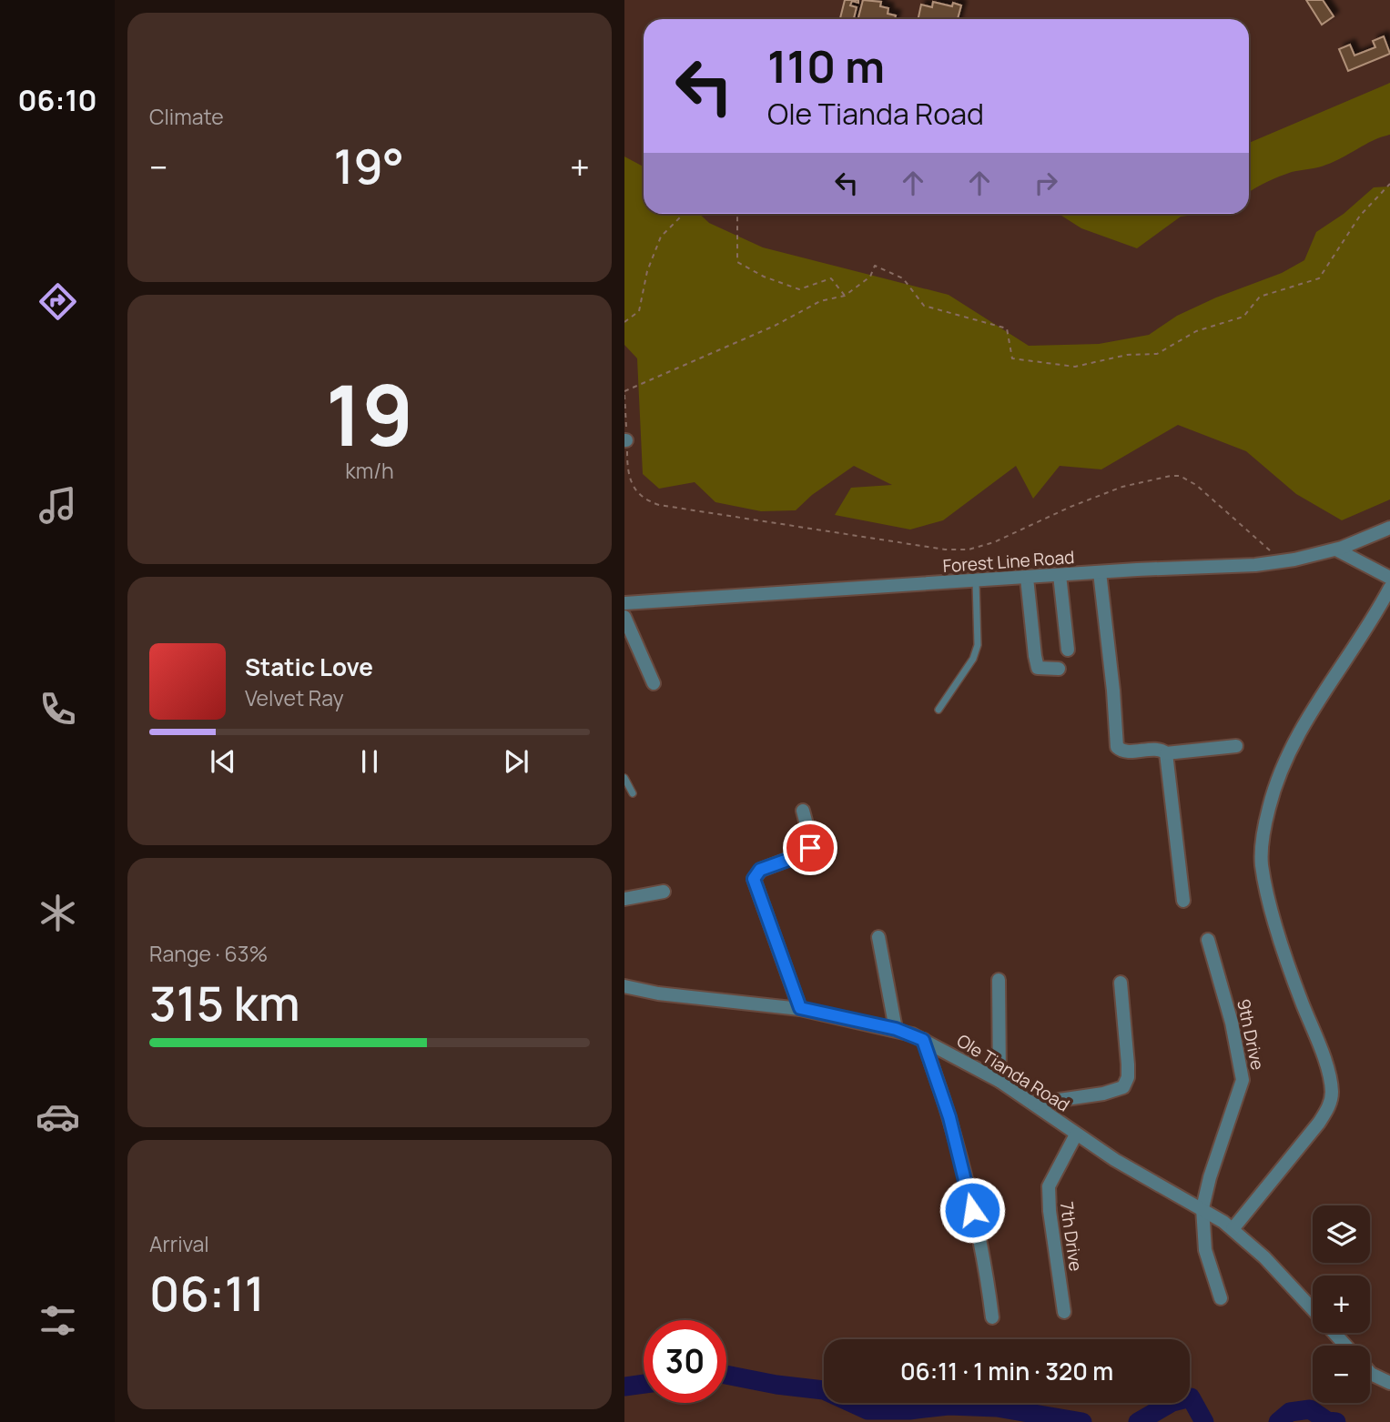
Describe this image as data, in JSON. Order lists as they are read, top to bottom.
{
  "streets": {
    "street": [
      "Forest Line Road",
      "9th Drive",
      "Ole Tianda Road",
      "7th Drive"
    ]
  },
  "crossings": [
    ["9th Drive", "Ole Tianda Road"],
    ["Ole Tianda Road", "7th Drive"]
  ],
  "page": {
    "tabs": "06:10",
    "tile": [
      "Climate",
      ["19", "km/h"],
      ["Range · 63%", "315 km"],
      ["Arrival", "06:11"]
    ],
    "turn": ["110 m", "Ole Tianda Road"],
    "heat": ["−", "19°", "+"],
    "song": ["Static Love", "Velvet Ray"],
    "map_buttons": ["+", "−"],
    "limit": "30",
    "trip": "06:11 · 1 min · 320 m"
  }
}
